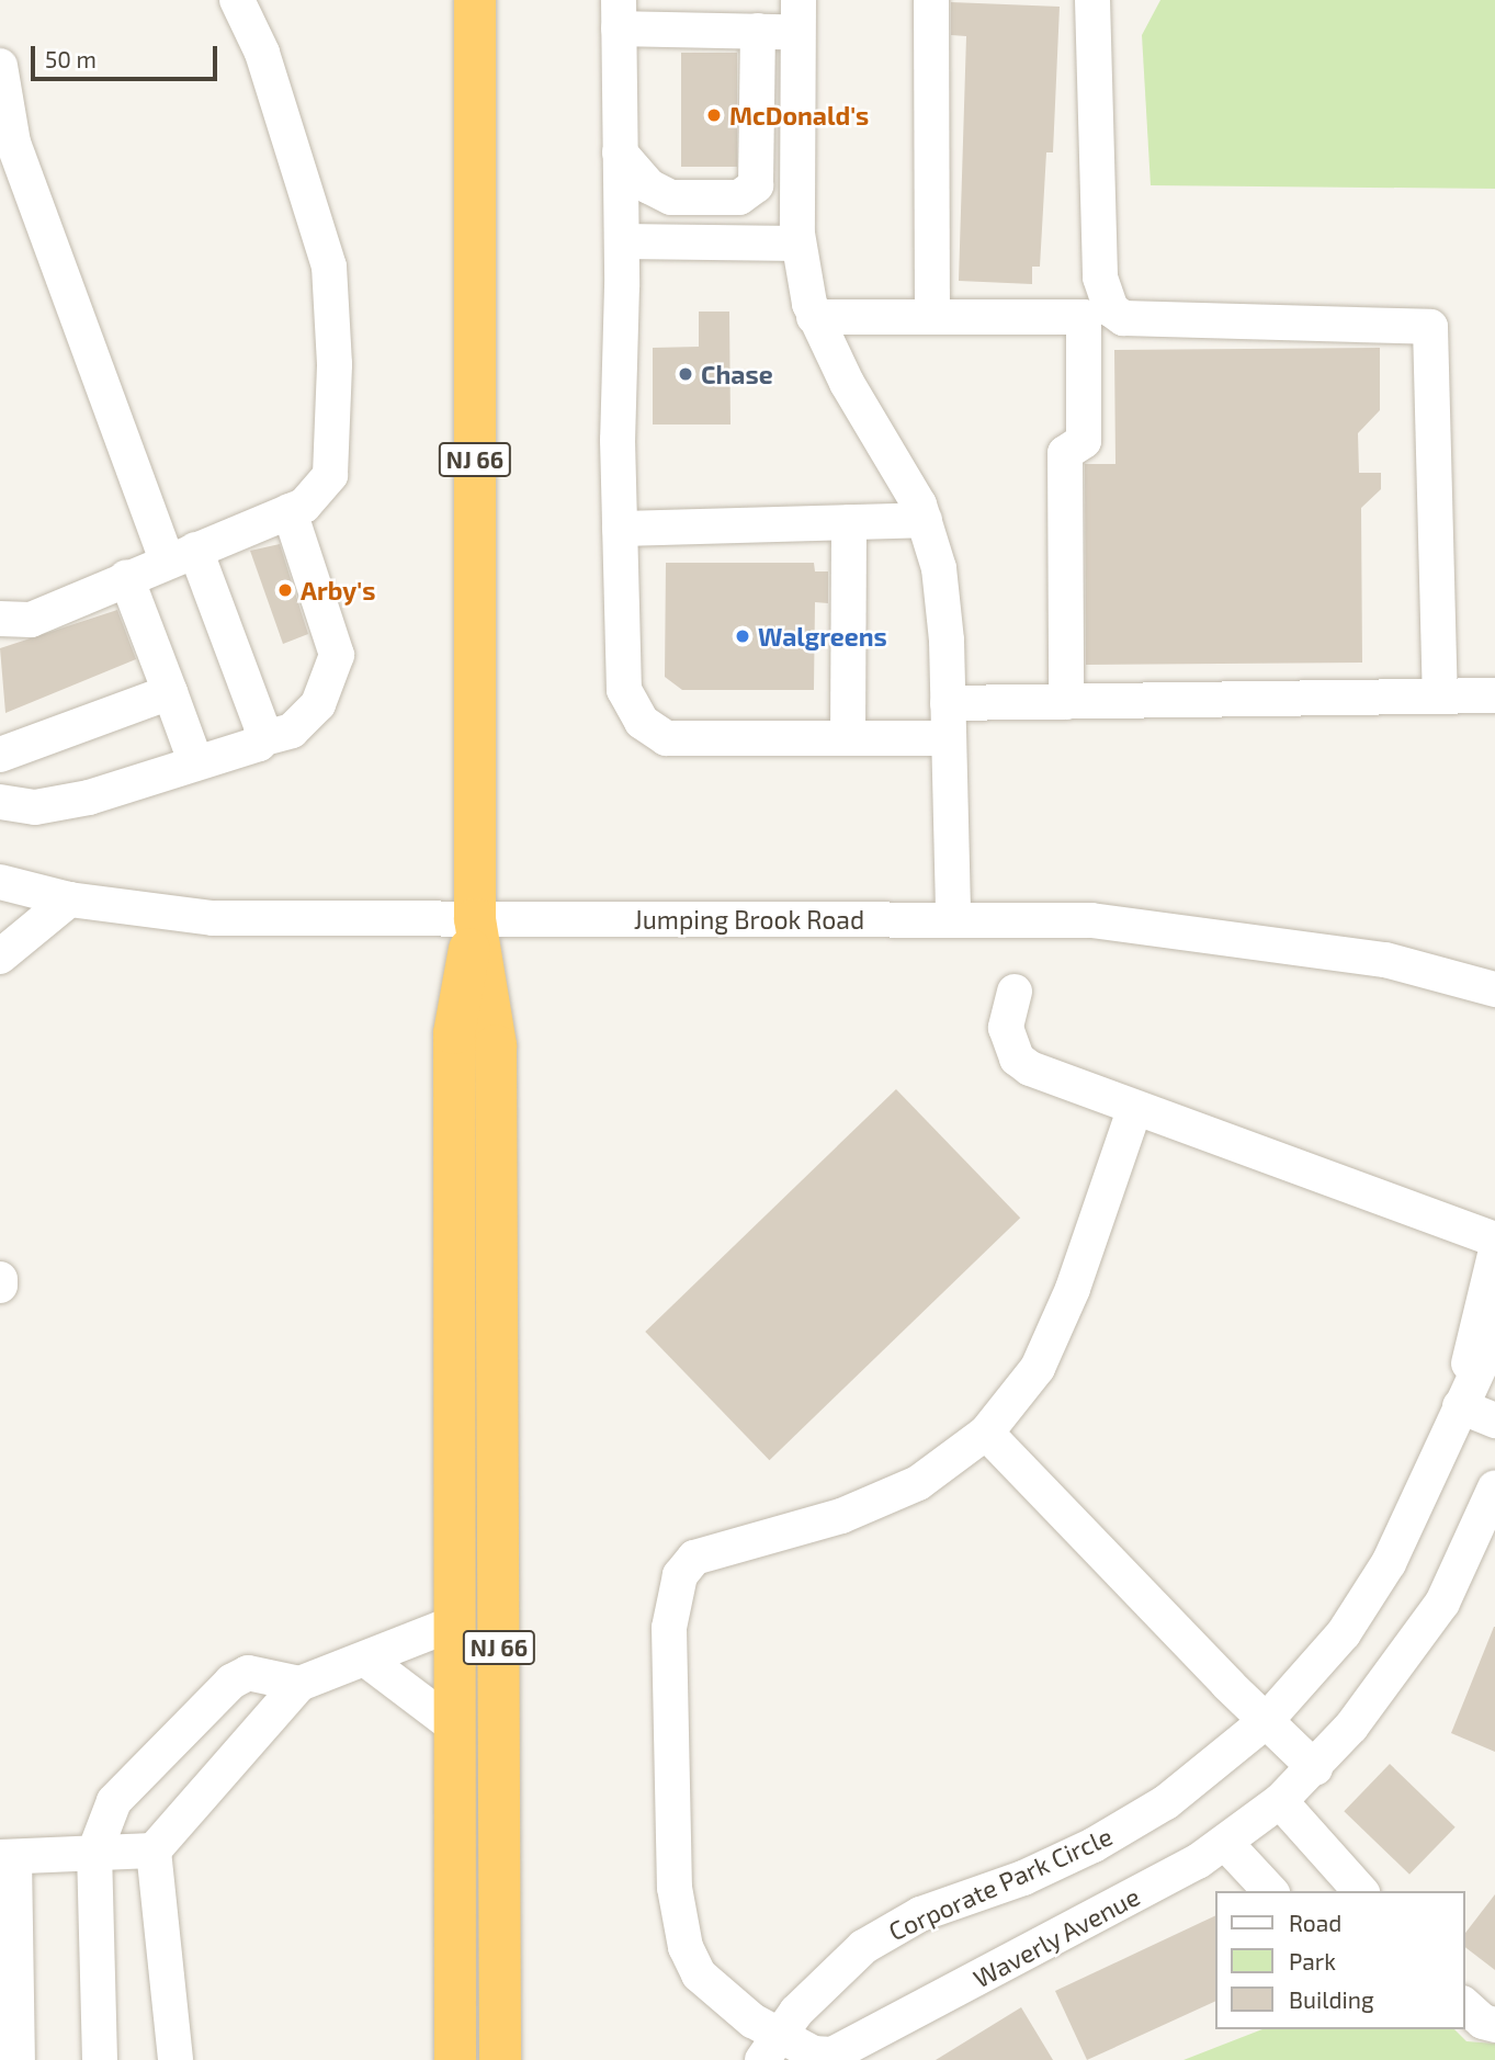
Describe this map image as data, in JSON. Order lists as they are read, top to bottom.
{
  "streets": {
    "highway": ["NJ 66"],
    "street": ["Jumping Brook Road", "Corporate Park Circle", "Waverly Avenue"]
  },
  "crossings": [
    ["NJ 66", "Jumping Brook Road"],
    ["Corporate Park Circle", "Waverly Avenue"]
  ],
  "places": [
    "McDonald's",
    "Chase",
    "Arby's",
    "Walgreens"
  ],
  "legend": ["Road", "Park", "Building"],
  "scale_bar": "50 m"
}
